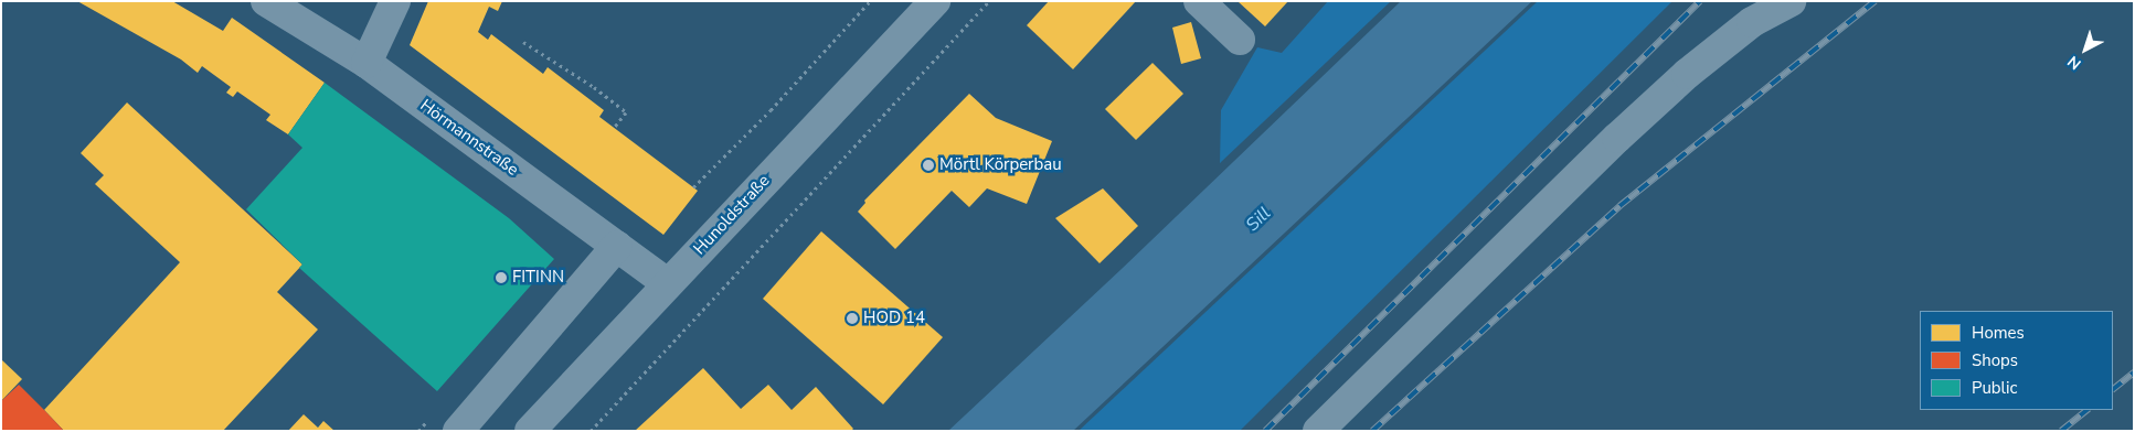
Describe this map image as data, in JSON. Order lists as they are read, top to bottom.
{
  "streets": {
    "street": ["Hörmannstraße", "Hunoldstraße"]
  },
  "crossings": [
    ["Hörmannstraße", "Hunoldstraße"]
  ],
  "water": ["Sill"],
  "places": ["Mörtl Körperbau", "FITINN", "HOD 14"],
  "legend": ["Homes", "Shops", "Public"],
  "north": "bottom left"
}
